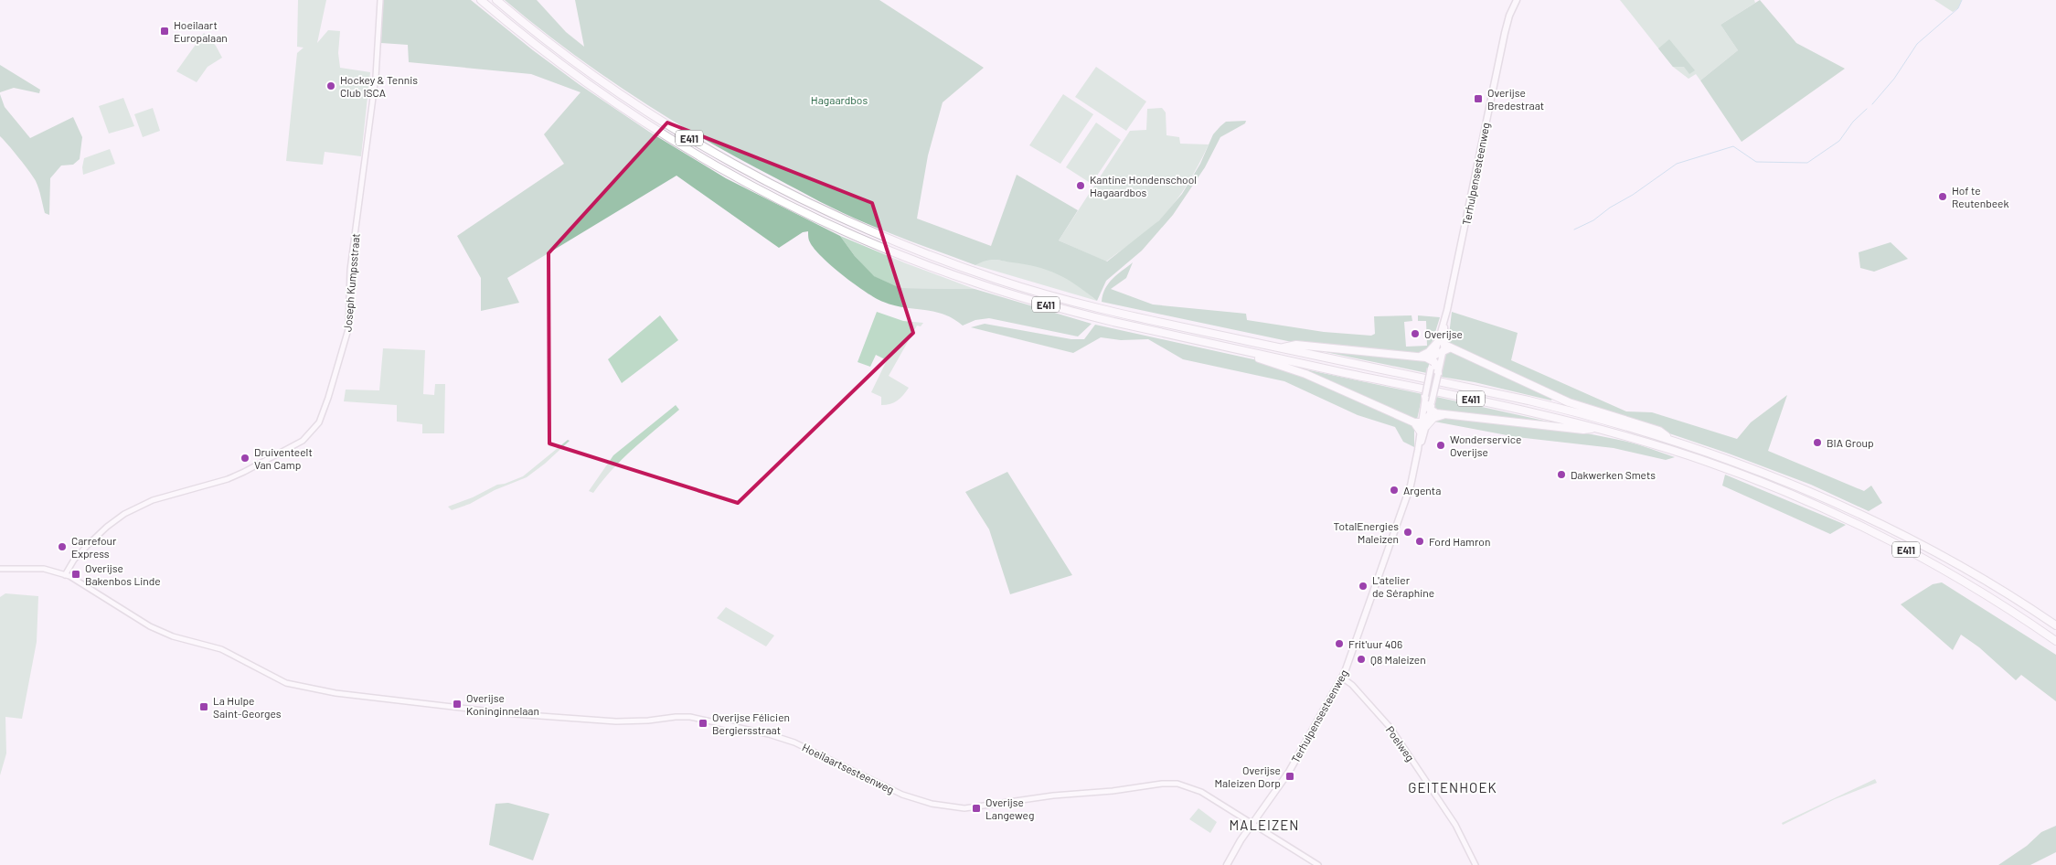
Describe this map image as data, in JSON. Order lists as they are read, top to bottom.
{
  "streets": {
    "highway": ["E411"],
    "main road": ["Terhulpensesteenweg"],
    "street": ["Joseph Kumpsstraat", "Poelweg", "Hoeilaartsesteenweg"]
  },
  "crossings": [
    ["Terhulpensesteenweg", "Poelweg"],
    ["Terhulpensesteenweg", "Hoeilaartsesteenweg"],
    ["Joseph Kumpsstraat", "Hoeilaartsesteenweg"]
  ],
  "districts": ["GEITENHOEK", "MALEIZEN"],
  "parks": ["Hagaardbos"],
  "places": {
    "transit": [
      "Hoeilaart Europalaan",
      "Overijse Bredestraat",
      "Overijse Bakenbos Linde",
      "Overijse Koninginnelaan",
      "La Hulpe Saint-Georges",
      "Overijse Félicien Bergiersstraat",
      "Overijse Maleizen Dorp",
      "Overijse Langeweg"
    ],
    "other": [
      "Hockey & Tennis Club ISCA",
      "Kantine Hondenschool Hagaardbos",
      "Hof te Reutenbeek",
      "Overijse",
      "BIA Group",
      "Wonderservice Overijse",
      "Druiventeelt Van Camp",
      "Dakwerken Smets",
      "Argenta",
      "TotalEnergies Maleizen",
      "Ford Hamron",
      "Carrefour Express",
      "L'atelier de Séraphine",
      "Frit'uur 406",
      "Q8 Maleizen"
    ]
  }
}
